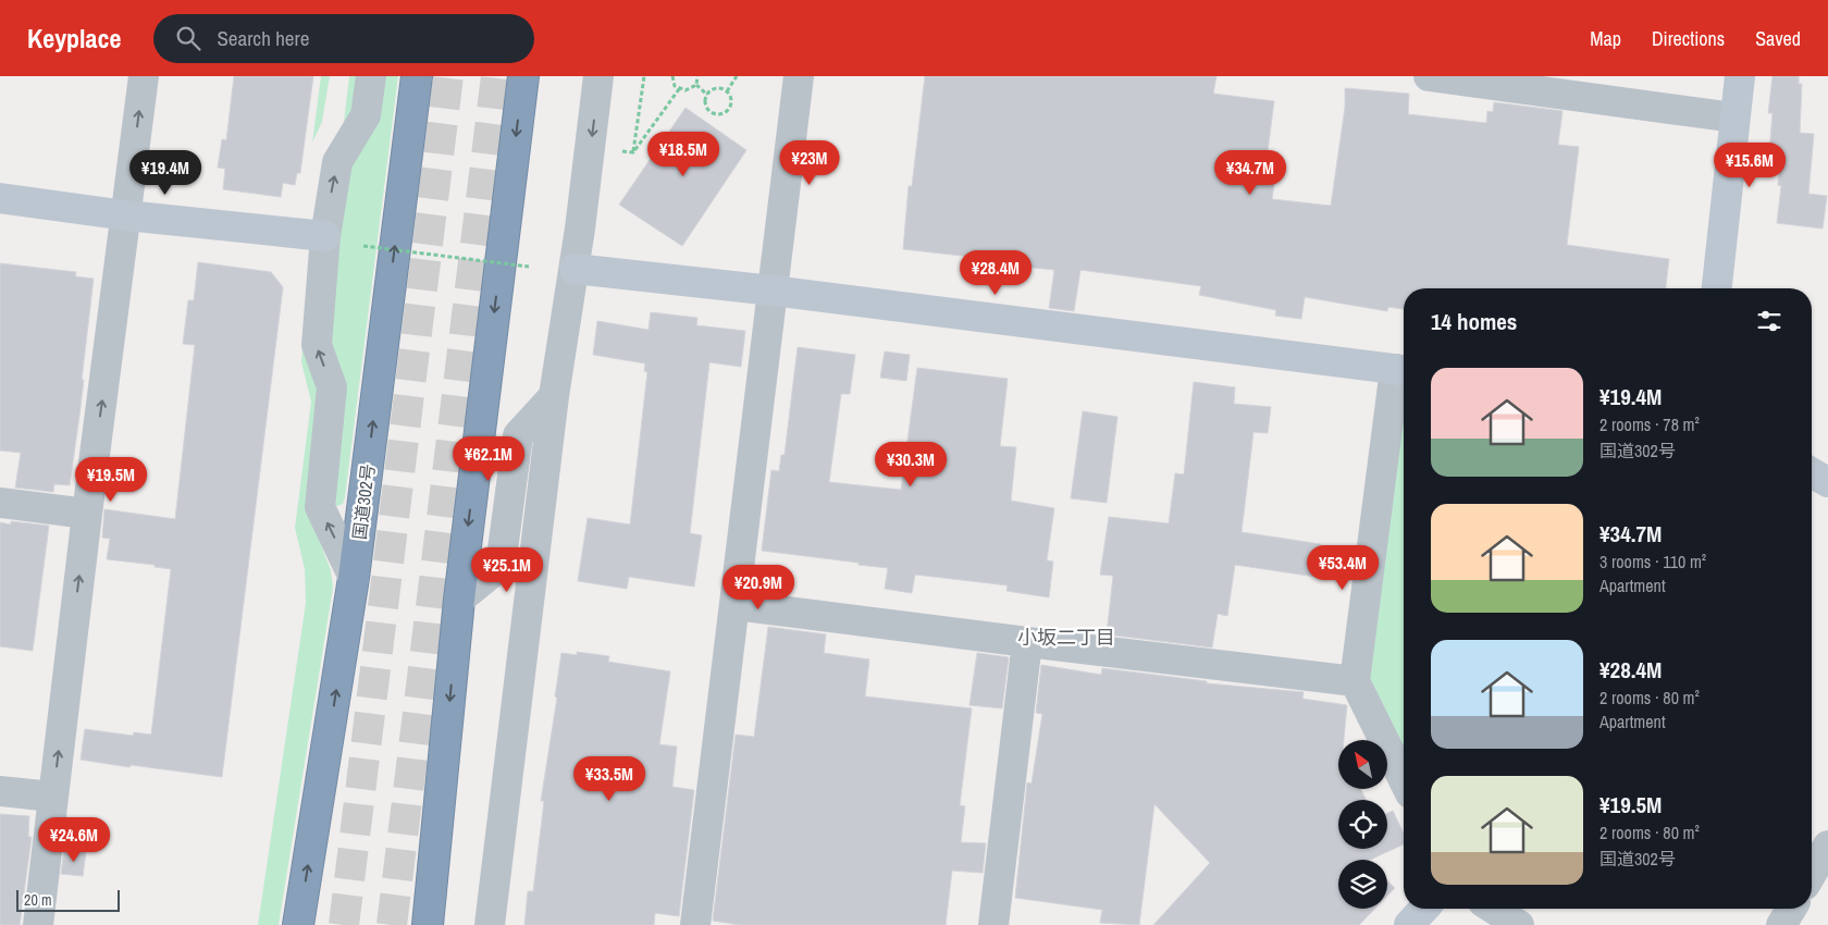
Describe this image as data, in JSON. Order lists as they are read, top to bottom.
{
  "streets": {
    "highway": ["国道302号"]
  },
  "districts": ["小坂二丁目"],
  "scale_bar": "20 m",
  "north": "top left",
  "page": {
    "header": "Keyplace",
    "search": "Search here",
    "nav": ["Map", "Directions", "Saved"],
    "price": [
      "¥18.5M",
      "¥23M",
      "¥15.6M",
      "¥19.4M",
      "¥34.7M",
      "¥28.4M",
      "¥62.1M",
      "¥30.3M",
      "¥19.5M",
      "¥53.4M",
      "¥25.1M",
      "¥20.9M",
      "¥33.5M",
      "¥24.6M"
    ],
    "heading": "14 homes",
    "list": [
      {
        "name": "¥19.4M",
        "note": "2 rooms · 78 m² · 国道302号"
      },
      {
        "name": "¥34.7M",
        "note": "3 rooms · 110 m² · Apartment"
      },
      {
        "name": "¥28.4M",
        "note": "2 rooms · 80 m² · Apartment"
      },
      {
        "name": "¥19.5M",
        "note": "2 rooms · 80 m² · 国道302号"
      }
    ],
    "scale": "20 m"
  }
}
